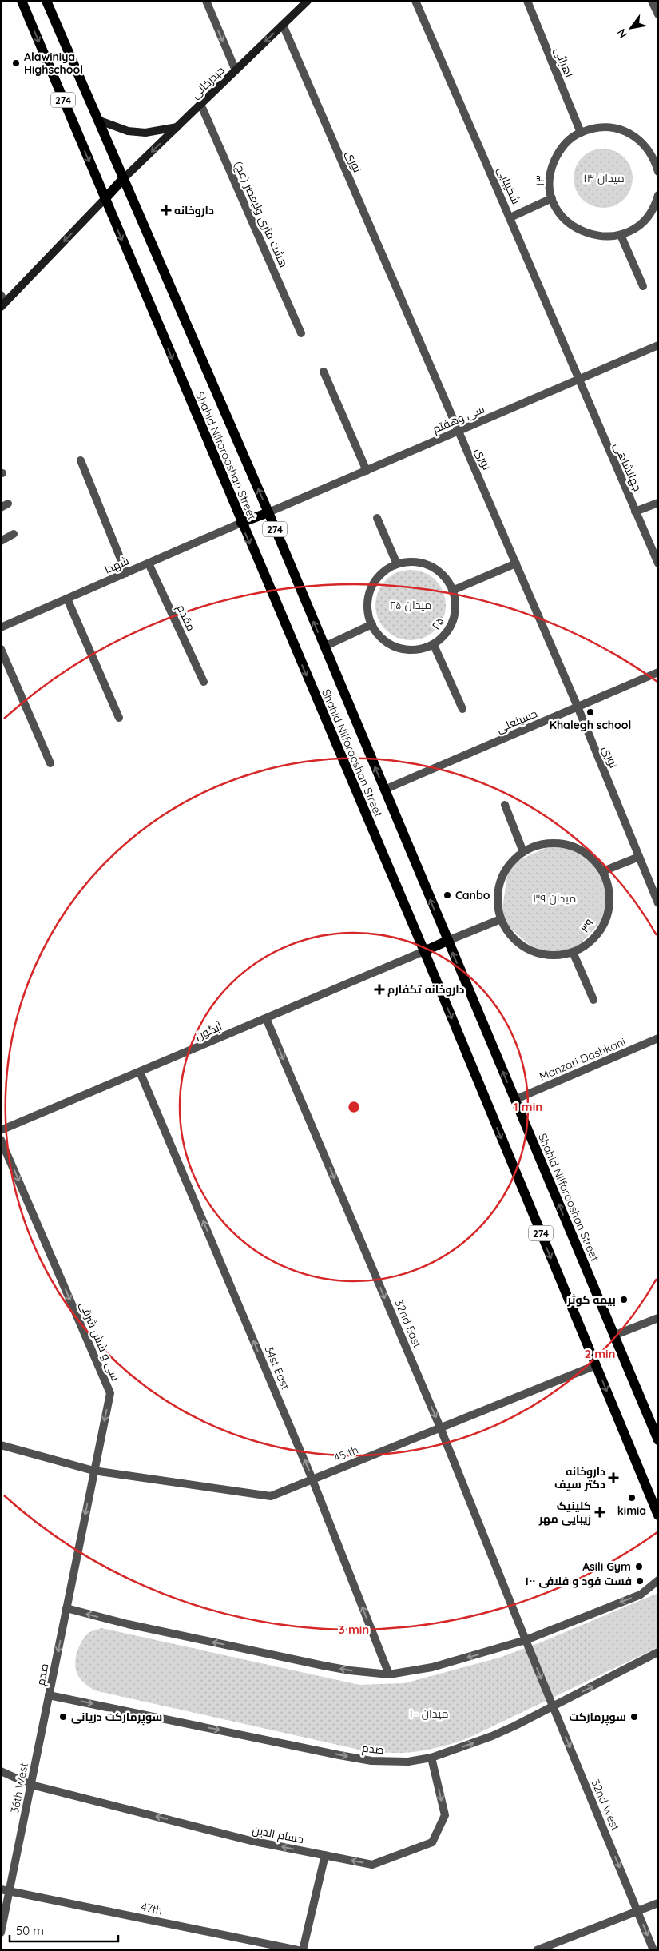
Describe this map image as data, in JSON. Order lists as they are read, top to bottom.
{
  "streets": {
    "main road": ["حیدرخانی", "274", "Shahid Nilforooshan Street"],
    "street": [
      "اهرائی",
      "نوری",
      "۱۳",
      "شکیبایی",
      "هشت متری ولیعصر (عج)",
      "سی وهفتم",
      "جهانشاهی",
      "شهدا",
      "مقدم",
      "۲۵",
      "حسینعلی",
      "۳۹",
      "آبگون",
      "Manzari Dashkani",
      "32nd East",
      "سی و شش شرقی",
      "34st East",
      "45 th",
      "صدم",
      "36th West",
      "32nd West",
      "حسام الدین",
      "47th"
    ]
  },
  "crossings": [
    ["اهرائی", "۱۳"],
    ["حیدرخانی", "274"],
    ["حیدرخانی", "نوری"],
    ["حیدرخانی", "هشت متری ولیعصر (عج)"],
    ["274", "سی وهفتم"],
    ["274", "Shahid Nilforooshan Street"],
    ["274", "حسینعلی"],
    ["نوری", "سی وهفتم"],
    ["نوری", "حسینعلی"],
    ["شکیبایی", "سی وهفتم"],
    ["شکیبایی", "جهانشاهی"],
    ["سی وهفتم", "جهانشاهی"],
    ["Shahid Nilforooshan Street", "شهدا"],
    ["Shahid Nilforooshan Street", "آبگون"],
    ["Shahid Nilforooshan Street", "Manzari Dashkani"],
    ["Shahid Nilforooshan Street", "45 th"],
    ["شهدا", "مقدم"],
    ["آبگون", "32nd East"],
    ["آبگون", "34st East"],
    ["32nd East", "45 th"],
    ["سی و شش شرقی", "45 th"],
    ["سی و شش شرقی", "صدم"],
    ["34st East", "45 th"],
    ["صدم", "36th West"],
    ["صدم", "32nd West"],
    ["صدم", "حسام الدین"],
    ["36th West", "حسام الدین"],
    ["36th West", "47th"]
  ],
  "one_way": [
    "حیدرخانی",
    "32nd East",
    "سی و شش شرقی",
    "34st East",
    "صدم",
    "32nd West"
  ],
  "parks": [
    "میدان ۱۳",
    "میدان ۲۵",
    "میدان ۳۹",
    "میدان ۱۰۰"
  ],
  "places": {
    "other": [
      "Alawiniya Highschool",
      "Khalegh school",
      "Canbo",
      "بیمه کوثر",
      "kimia",
      "Asili Gym",
      "فست فود و فلافی ۱۰۰",
      "سوپرمارکت دریانی",
      "سوپرمارکت"
    ],
    "health": [
      "داروخانه",
      "داروخانه تکفارم",
      "داروخانه دکتر سیف",
      "کلینیک زیبایی مهر"
    ]
  },
  "scale_bar": "50 m",
  "north": "bottom left",
  "rings": ["1 min", "2 min", "3 min"]
}
